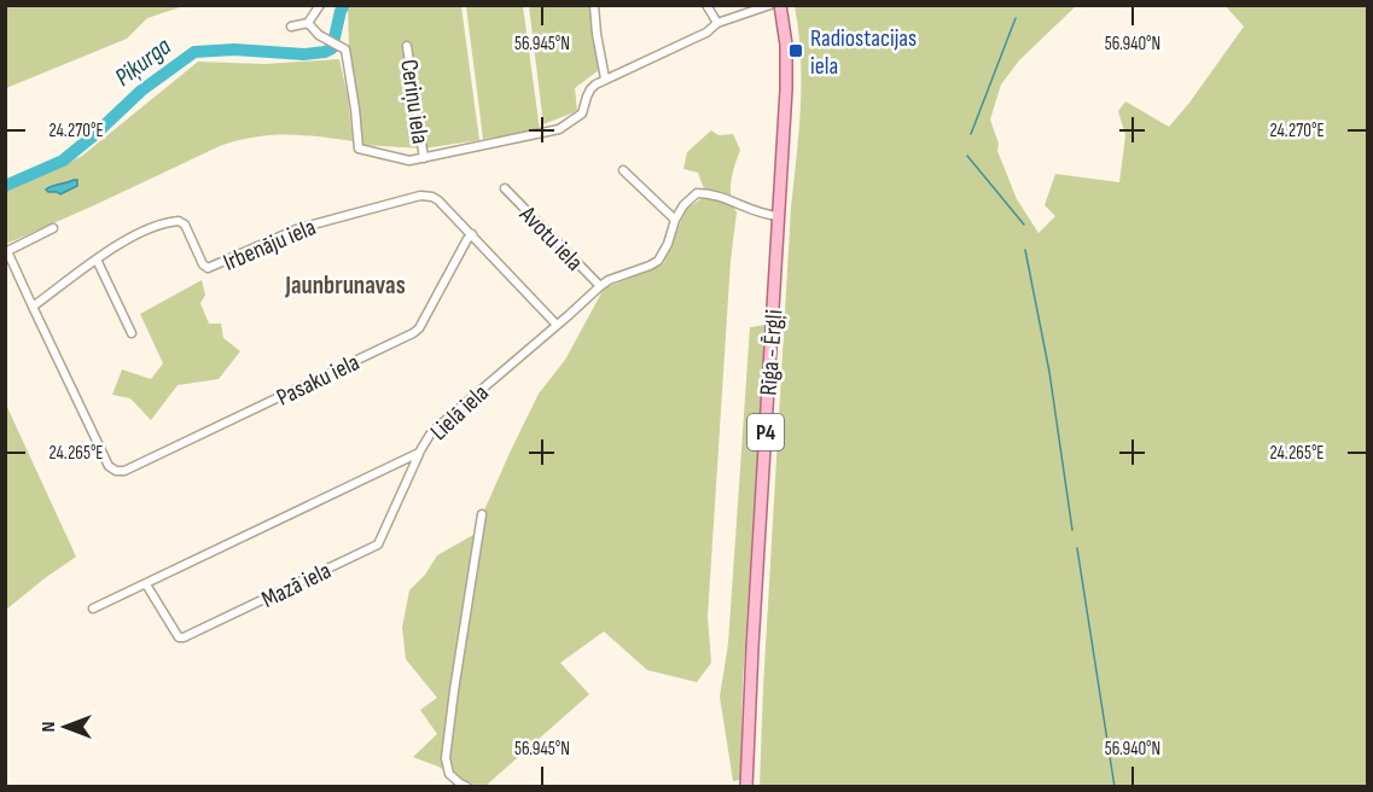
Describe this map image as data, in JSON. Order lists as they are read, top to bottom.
{
  "streets": {
    "main road": ["Rīga - Ērgļi", "P4"],
    "street": [
      "Ceriņu iela",
      "Avotu iela",
      "Irbenāju iela",
      "Pasaku iela",
      "Lielā iela",
      "Mazā iela"
    ]
  },
  "crossings": [
    ["Avotu iela", "Lielā iela"],
    ["Irbenāju iela", "Pasaku iela"],
    ["Irbenāju iela", "Lielā iela"],
    ["Rīga - Ērgļi", "Lielā iela"],
    ["Lielā iela", "Mazā iela"]
  ],
  "districts": ["Jaunbrunavas"],
  "water": ["Piķurga"],
  "places": {
    "transit": ["Radiostacijas iela"]
  },
  "north": "left",
  "coordinates": [
    "56.945°N",
    "56.940°N",
    "24.270°E",
    "24.265°E"
  ]
}
